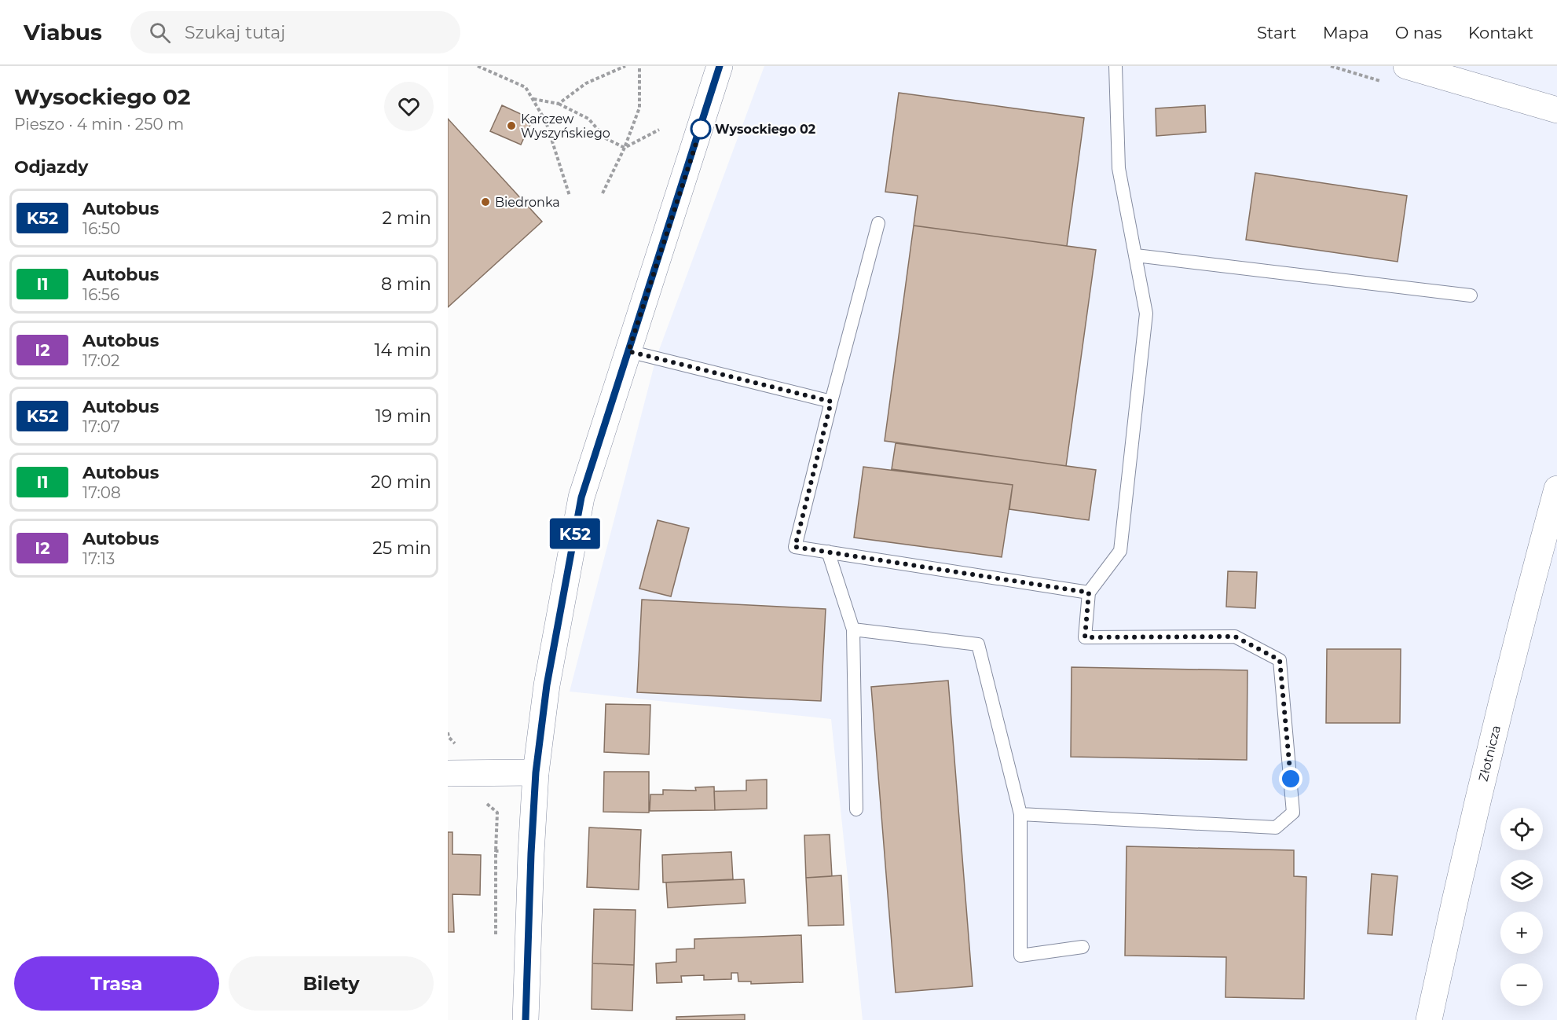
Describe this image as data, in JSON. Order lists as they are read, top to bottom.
{
  "streets": {
    "street": ["Złotnicza"]
  },
  "places": ["Karczew Wyszyńskiego", "Wysockiego 02", "Biedronka"],
  "lines": ["bus line K52"],
  "page": {
    "header": "Viabus",
    "search": "Szukaj tutaj",
    "nav": [
      "Start",
      "Mapa",
      "O nas",
      "Kontakt"
    ],
    "heading": [
      ["Wysockiego 02", "Pieszo · 4 min · 250 m"],
      "Odjazdy"
    ],
    "on_map": "K52",
    "list": [
      {
        "mark": "K52",
        "name": "Autobus",
        "note": "16:50",
        "value": "2 min"
      },
      {
        "mark": "I1",
        "name": "Autobus",
        "note": "16:56",
        "value": "8 min"
      },
      {
        "mark": "I2",
        "name": "Autobus",
        "note": "17:02",
        "value": "14 min"
      },
      {
        "mark": "K52",
        "name": "Autobus",
        "note": "17:07",
        "value": "19 min"
      },
      {
        "mark": "I1",
        "name": "Autobus",
        "note": "17:08",
        "value": "20 min"
      },
      {
        "mark": "I2",
        "name": "Autobus",
        "note": "17:13",
        "value": "25 min"
      }
    ],
    "map_buttons": ["+", "−"],
    "buttons": ["Trasa", "Bilety"]
  }
}
